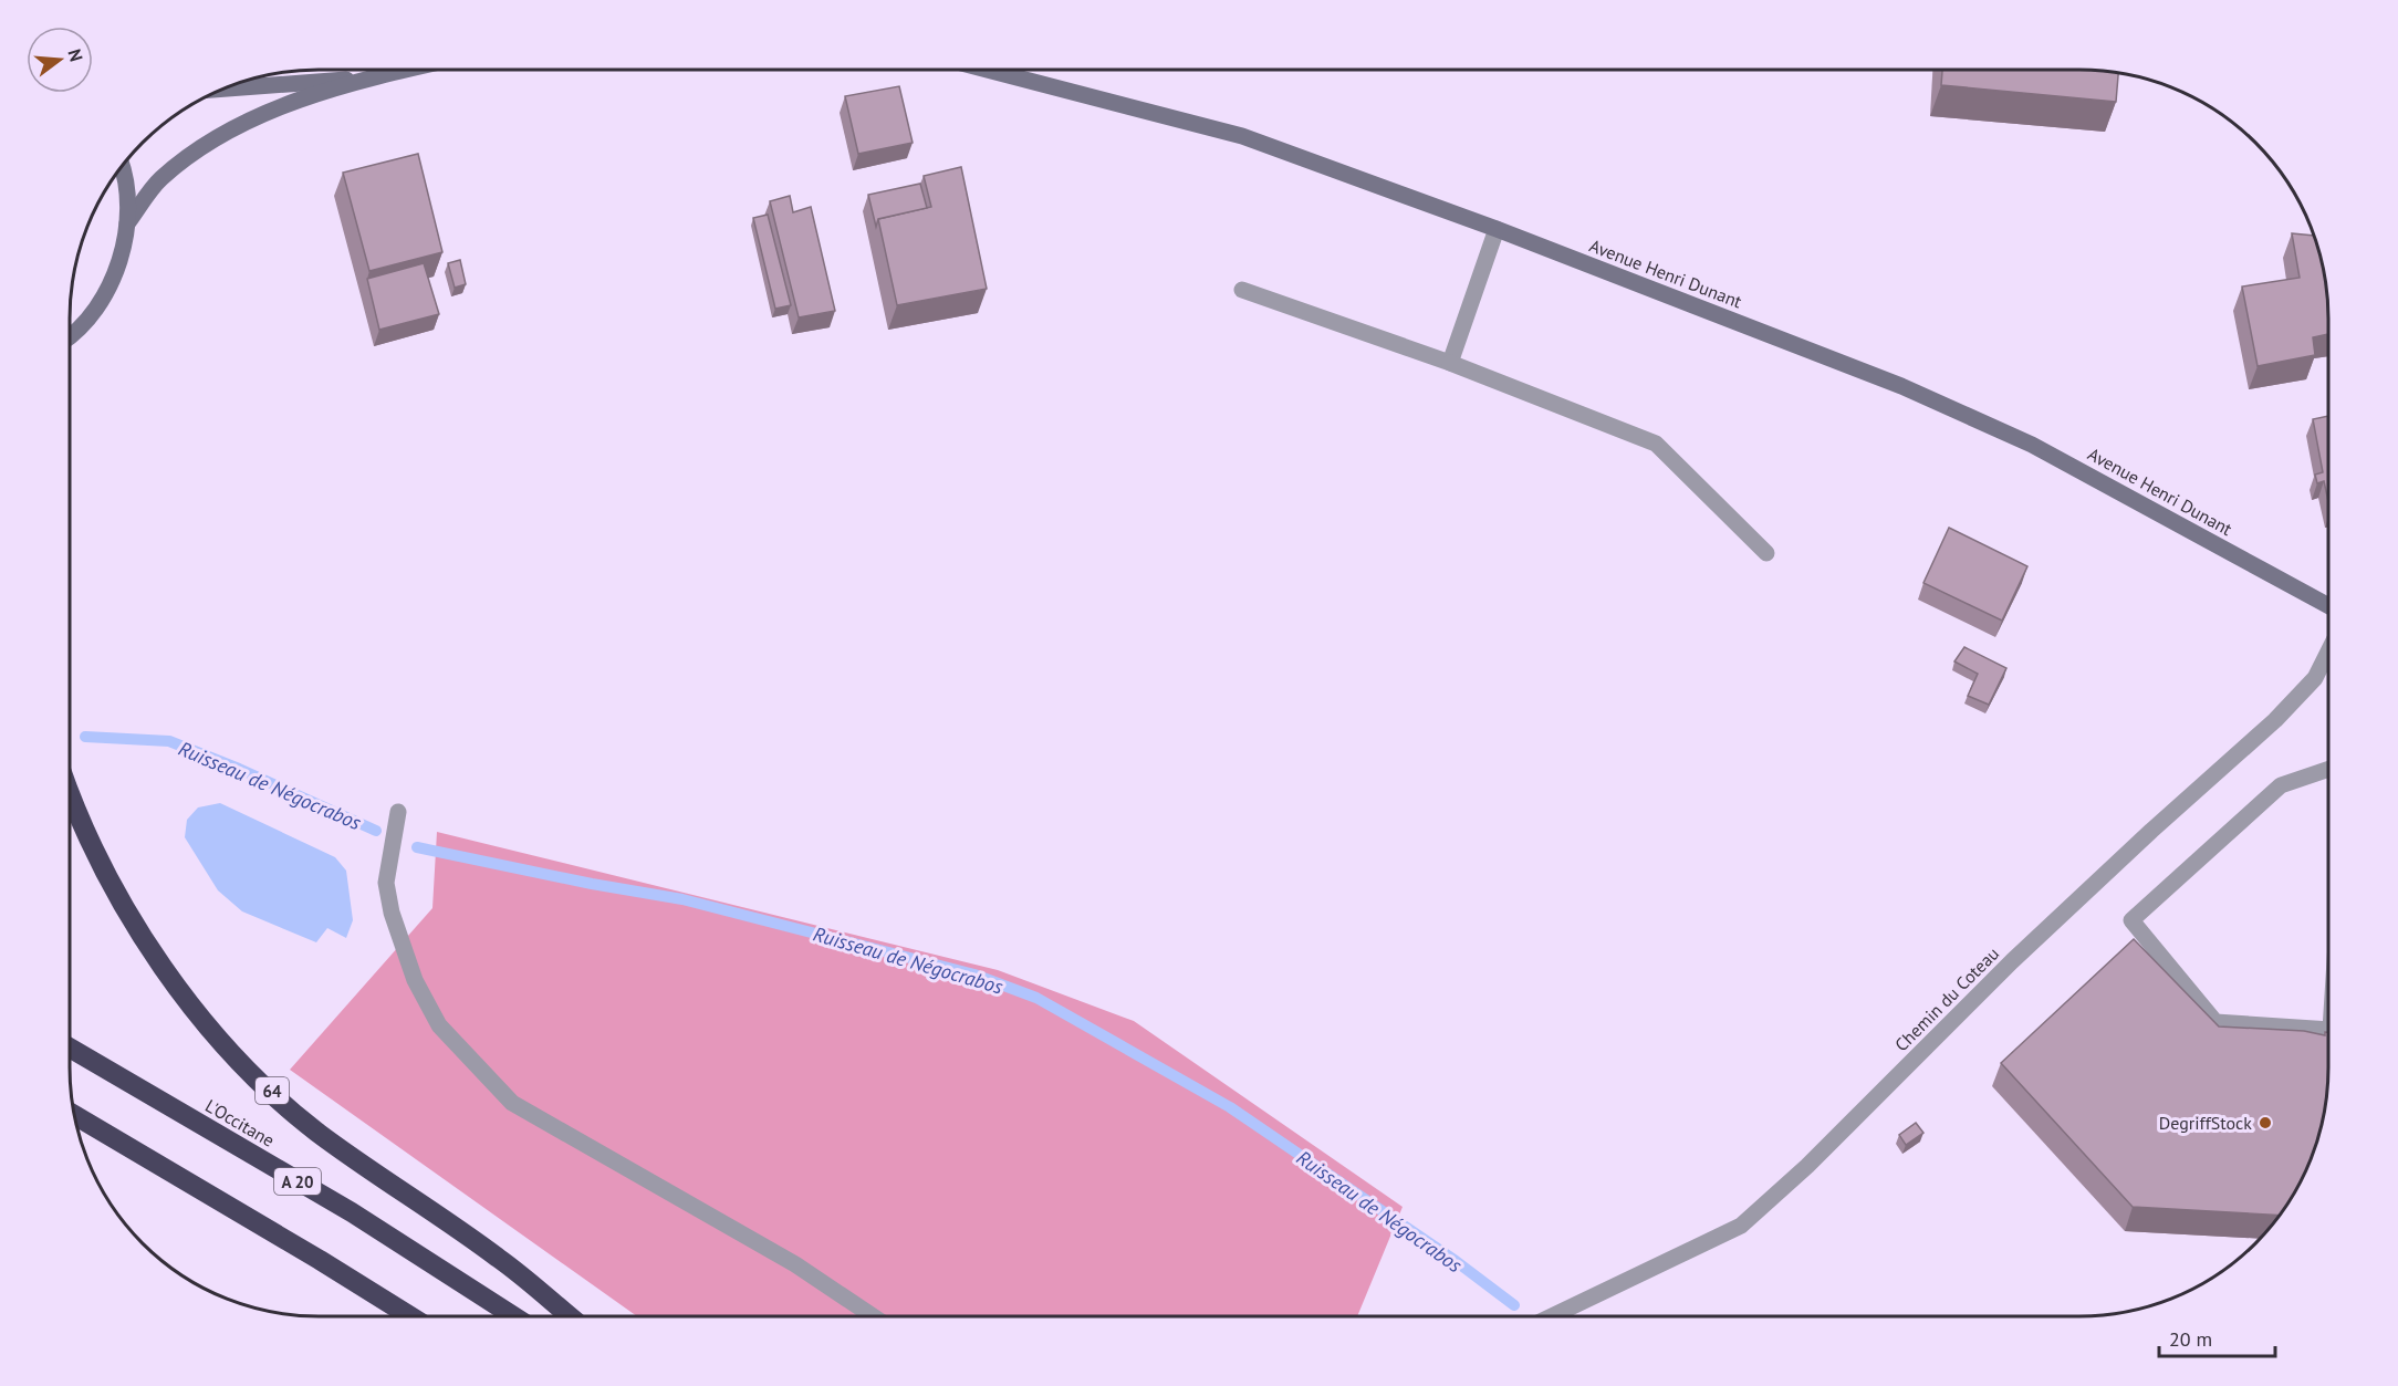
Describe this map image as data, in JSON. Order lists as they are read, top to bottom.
{
  "streets": {
    "highway": ["64", "L'Occitane", "A 20"],
    "main road": ["Avenue Henri Dunant"],
    "street": ["Chemin du Coteau"]
  },
  "water": ["Ruisseau de Négocrabos"],
  "places": ["DegriffStock"],
  "scale_bar": "20 m",
  "north": "right"
}
